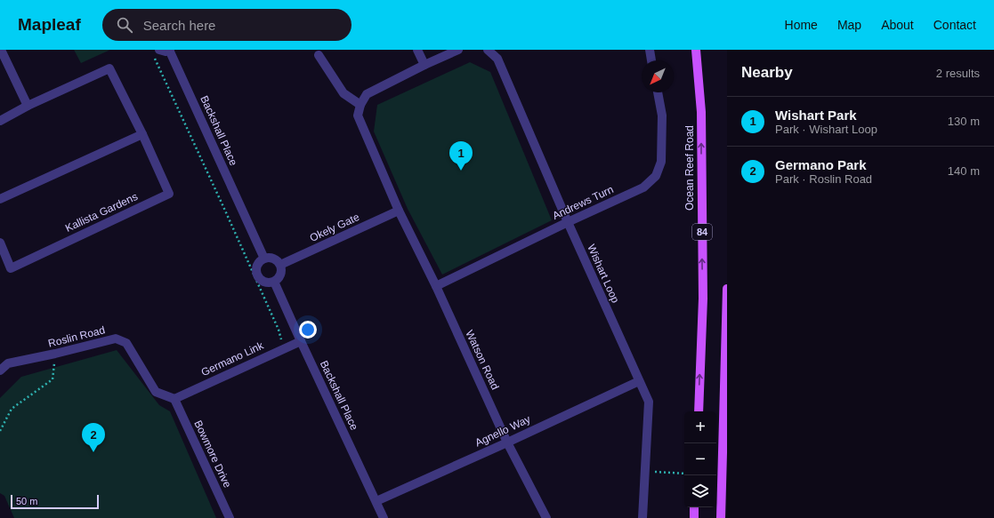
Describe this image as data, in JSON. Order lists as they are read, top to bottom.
{
  "streets": {
    "main road": ["Ocean Reef Road", "84"],
    "street": [
      "Backshall Place",
      "Andrews Turn",
      "Kallista Gardens",
      "Okely Gate",
      "Wishart Loop",
      "Roslin Road",
      "Germano Link",
      "Watson Road",
      "Agnello Way",
      "Bowmore Drive"
    ]
  },
  "crossings": [
    ["Backshall Place", "Okely Gate"],
    ["Backshall Place", "Germano Link"],
    ["Backshall Place", "Agnello Way"],
    ["Andrews Turn", "Wishart Loop"],
    ["Andrews Turn", "Watson Road"],
    ["Okely Gate", "Watson Road"],
    ["Wishart Loop", "Agnello Way"],
    ["Roslin Road", "Germano Link"],
    ["Roslin Road", "Bowmore Drive"],
    ["Germano Link", "Bowmore Drive"],
    ["Watson Road", "Agnello Way"]
  ],
  "scale_bar": "50 m",
  "north": "bottom left",
  "page": {
    "header": "Mapleaf",
    "search": "Search here",
    "nav": [
      "Home",
      "Map",
      "About",
      "Contact"
    ],
    "heading": ["Nearby", "2 results"],
    "list": [
      {
        "mark": "1",
        "name": "Wishart Park",
        "note": "Park · Wishart Loop",
        "value": "130 m"
      },
      {
        "mark": "2",
        "name": "Germano Park",
        "note": "Park · Roslin Road",
        "value": "140 m"
      }
    ],
    "pins": ["1", "2"],
    "map_buttons": ["+", "−"],
    "scale": "50 m"
  }
}
